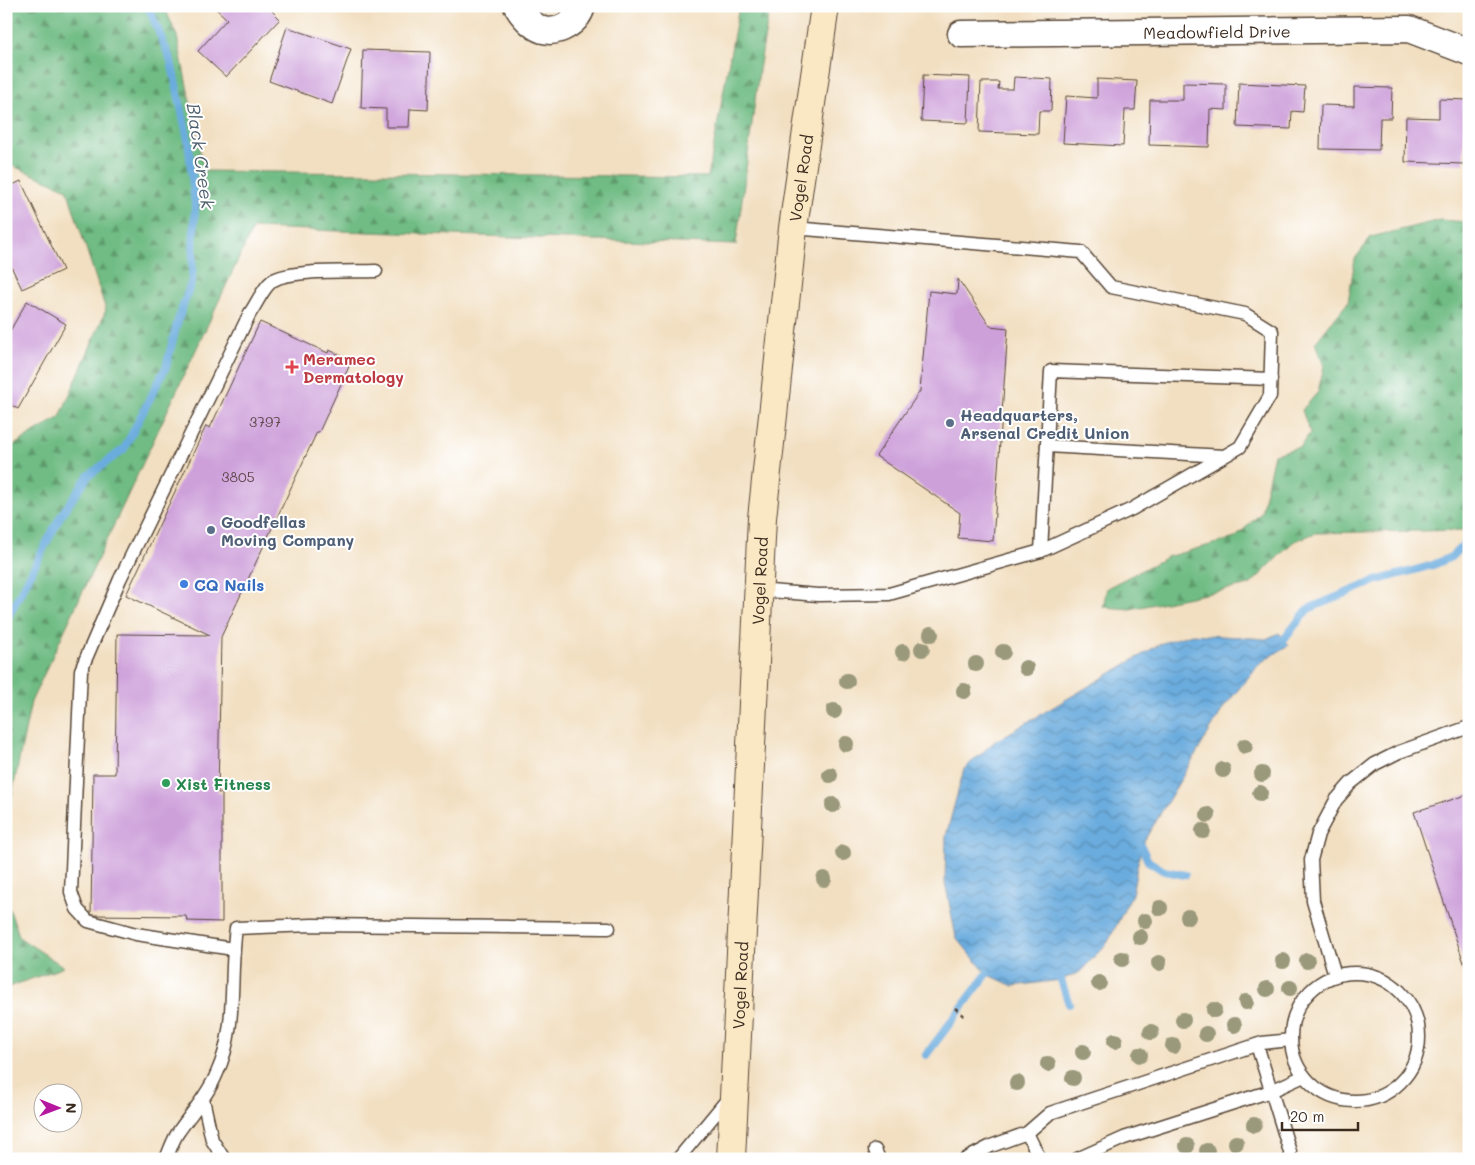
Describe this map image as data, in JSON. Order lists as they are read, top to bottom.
{
  "streets": {
    "main road": ["Vogel Road"],
    "street": ["Meadowfield Drive"]
  },
  "water": ["Black Creek"],
  "places": {
    "health": ["Meramec Dermatology"],
    "other": [
      "Headquarters, Arsenal Credit Union",
      "Goodfellas Moving Company",
      "CQ Nails",
      "Xist Fitness"
    ]
  },
  "house_numbers": ["3797", "3805"],
  "scale_bar": "20 m",
  "north": "right"
}
